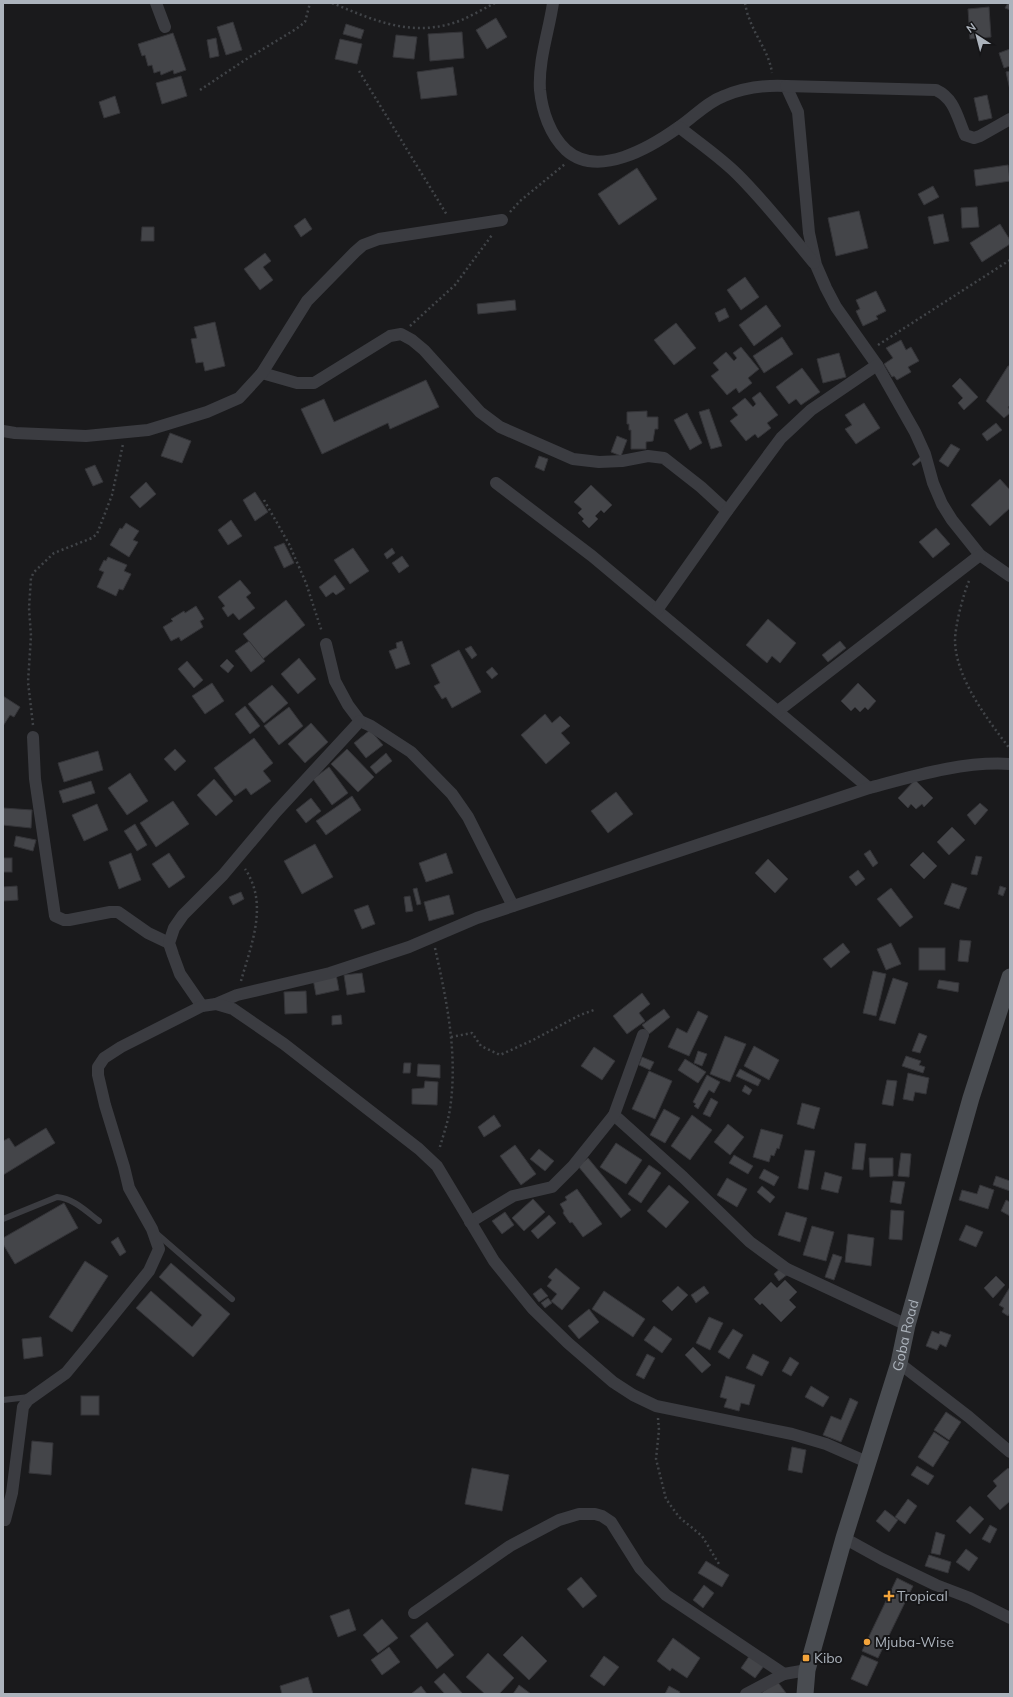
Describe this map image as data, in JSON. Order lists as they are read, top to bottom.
{
  "streets": {
    "main road": ["Goba Road"]
  },
  "places": {
    "health": ["Tropical"],
    "other": ["Mjuba-Wise"],
    "transit": ["Kibo"]
  },
  "north": "top left"
}
